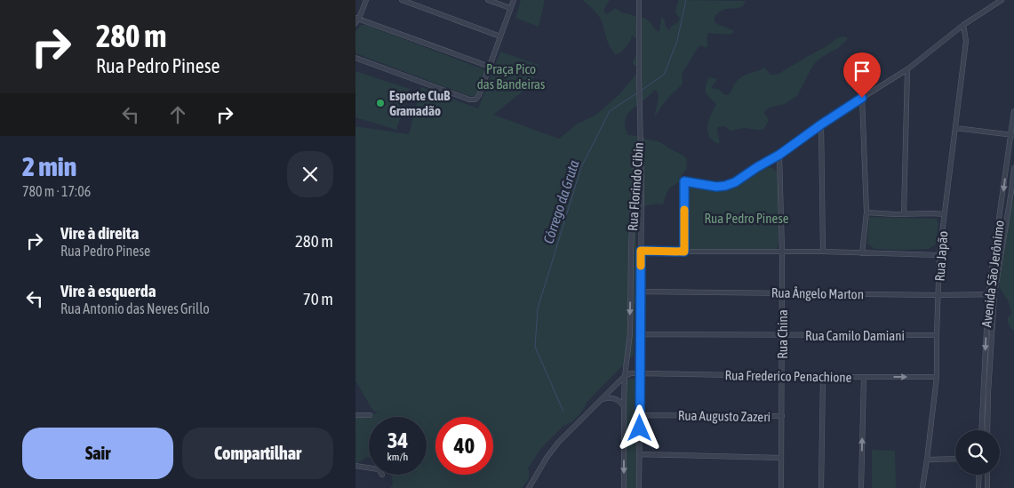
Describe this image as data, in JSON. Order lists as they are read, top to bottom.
{
  "streets": {
    "street": [
      "Rua Florindo Cibin",
      "Rua Japão",
      "Avenida São Jerônimo",
      "Rua Ângelo Marton",
      "Rua China",
      "Rua Camilo Damiani",
      "Rua Frederico Penachione",
      "Rua Augusto Zazeri"
    ]
  },
  "crossings": [
    ["Rua Florindo Cibin", "Rua Ângelo Marton"],
    ["Rua Florindo Cibin", "Rua Camilo Damiani"],
    ["Rua Florindo Cibin", "Rua Frederico Penachione"],
    ["Rua Florindo Cibin", "Rua Augusto Zazeri"],
    ["Rua Japão", "Rua Ângelo Marton"],
    ["Rua Japão", "Rua Camilo Damiani"],
    ["Rua Japão", "Rua Frederico Penachione"],
    ["Avenida São Jerônimo", "Rua Ângelo Marton"],
    ["Rua Ângelo Marton", "Rua China"],
    ["Rua China", "Rua Camilo Damiani"],
    ["Rua China", "Rua Frederico Penachione"],
    ["Rua China", "Rua Augusto Zazeri"]
  ],
  "water": ["Córrego da Gruta"],
  "parks": ["Praça Pico das Bandeiras", "Rua Pedro Pinese"],
  "places": ["Esporte CluB Gramadão"],
  "page": {
    "turn": ["280 m", "Rua Pedro Pinese"],
    "heading": ["2 min", "780 m · 17:06"],
    "list": [
      {
        "name": "Vire à direita",
        "note": "Rua Pedro Pinese",
        "value": "280 m"
      },
      {
        "name": "Vire à esquerda",
        "note": "Rua Antonio das Neves Grillo",
        "value": "70 m"
      }
    ],
    "speed": "34 km/h",
    "limit": "40",
    "buttons": ["Sair", "Compartilhar"]
  }
}
